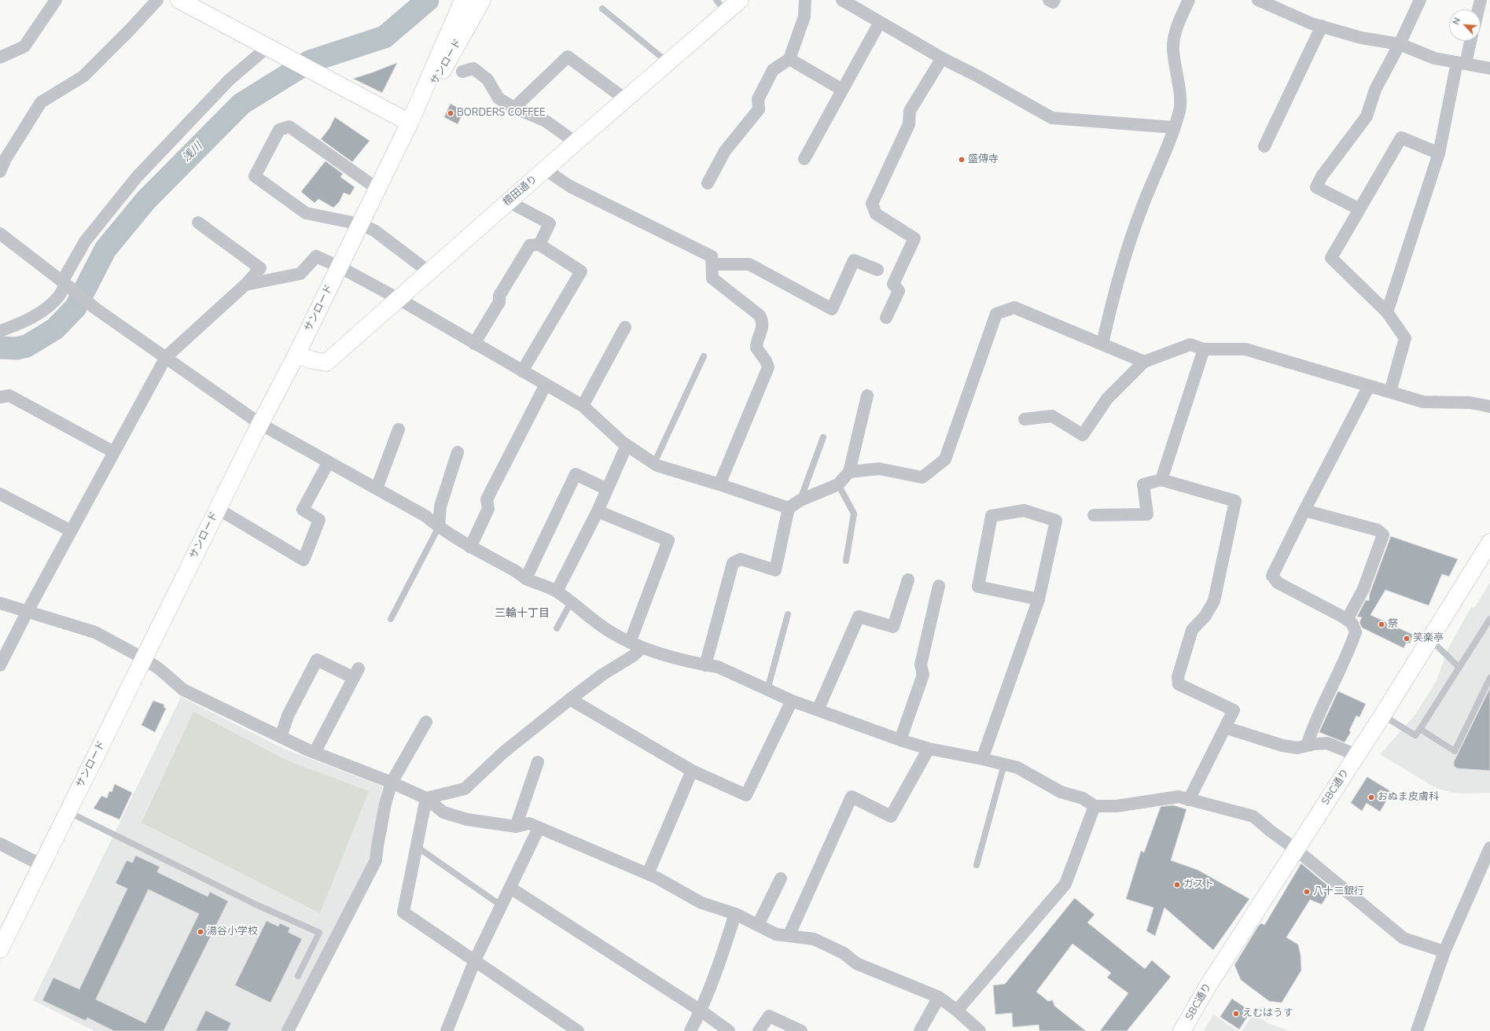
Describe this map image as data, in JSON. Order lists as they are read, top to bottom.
{
  "streets": {
    "street": ["サンロード", "檀田通り", "SBC通り"]
  },
  "crossings": [
    ["サンロード", "檀田通り"]
  ],
  "districts": ["三輪十丁目"],
  "water": ["浅川"],
  "places": [
    "BORDERS COFFEE",
    "盛傳寺",
    "祭",
    "笑楽亭",
    "おぬま皮膚科",
    "ガスト",
    "八十二銀行",
    "湯谷小学校",
    "えむはうす"
  ],
  "north": "top left"
}
